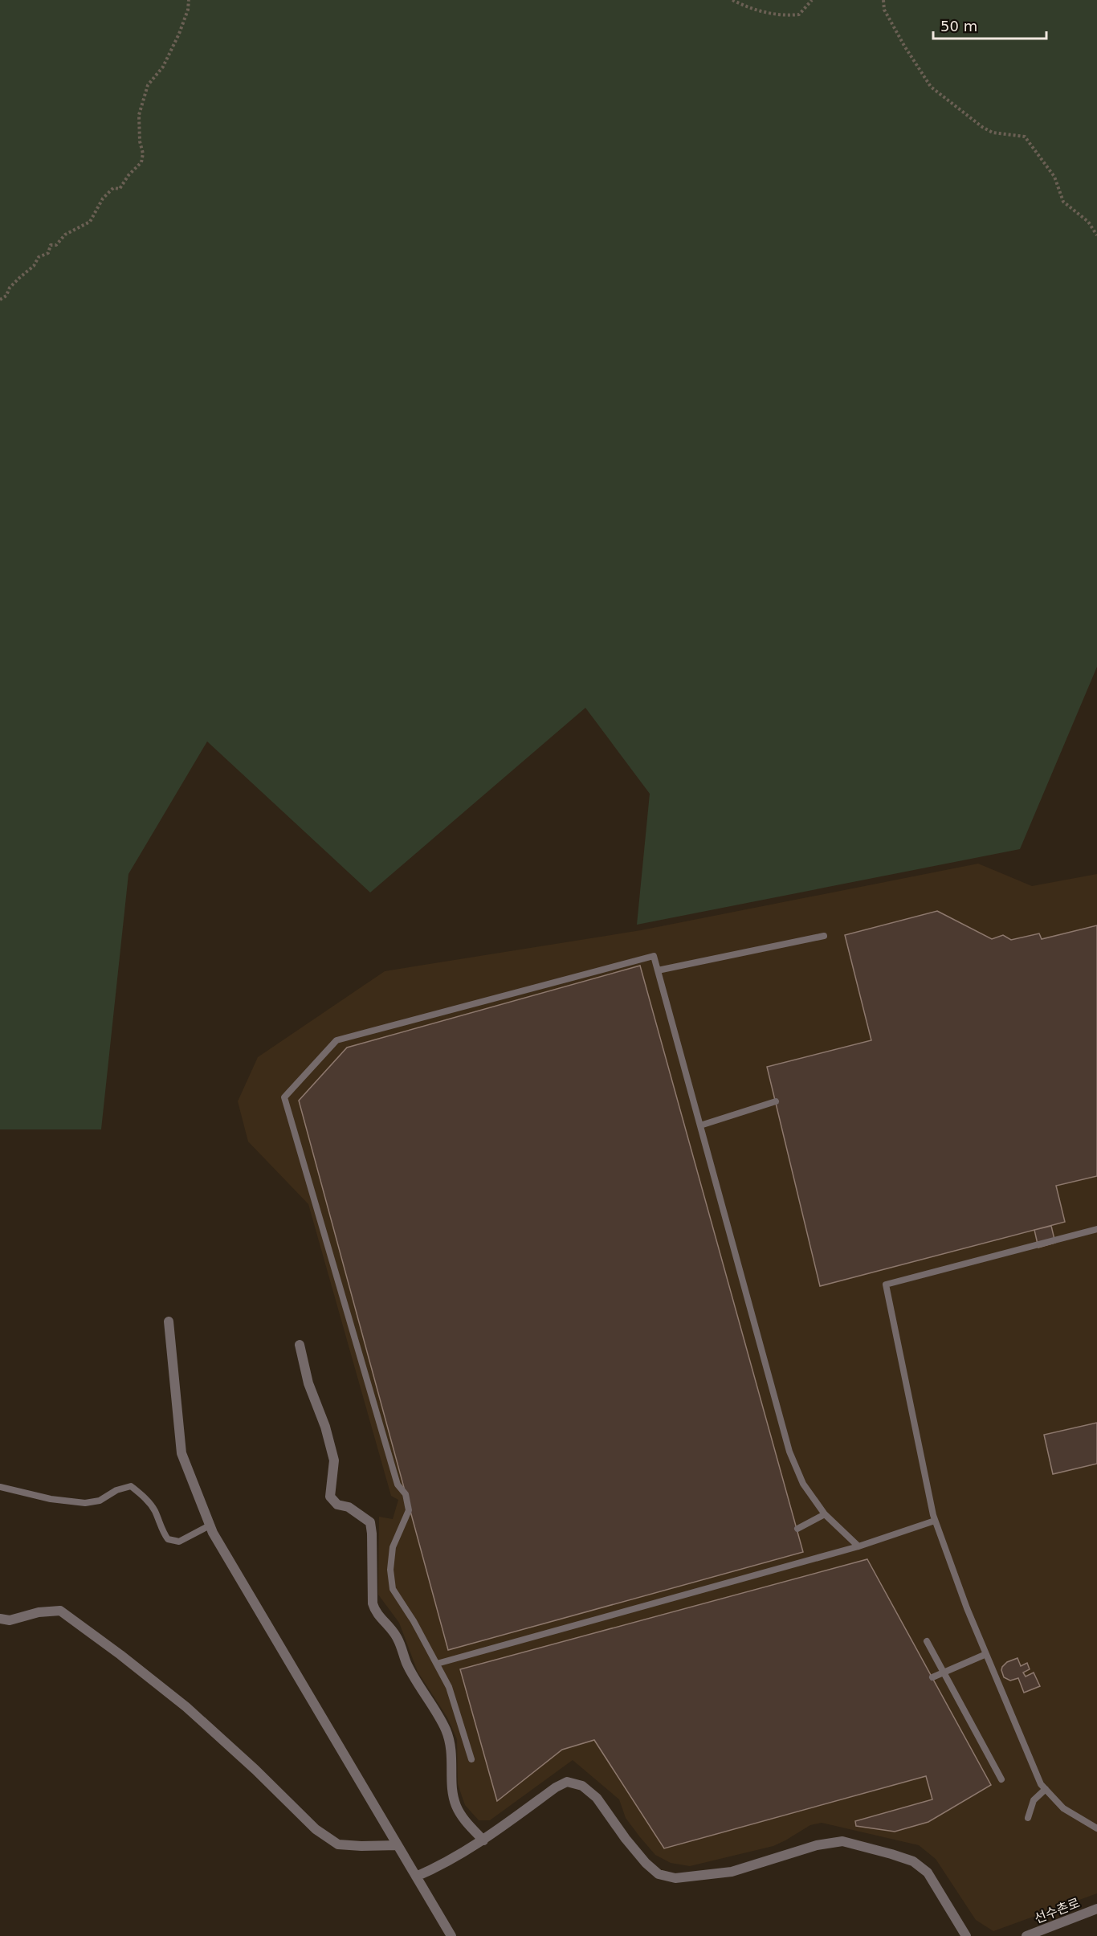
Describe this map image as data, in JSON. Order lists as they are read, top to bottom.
{
  "streets": {
    "street": ["선수촌로"]
  },
  "scale_bar": "50 m"
}
